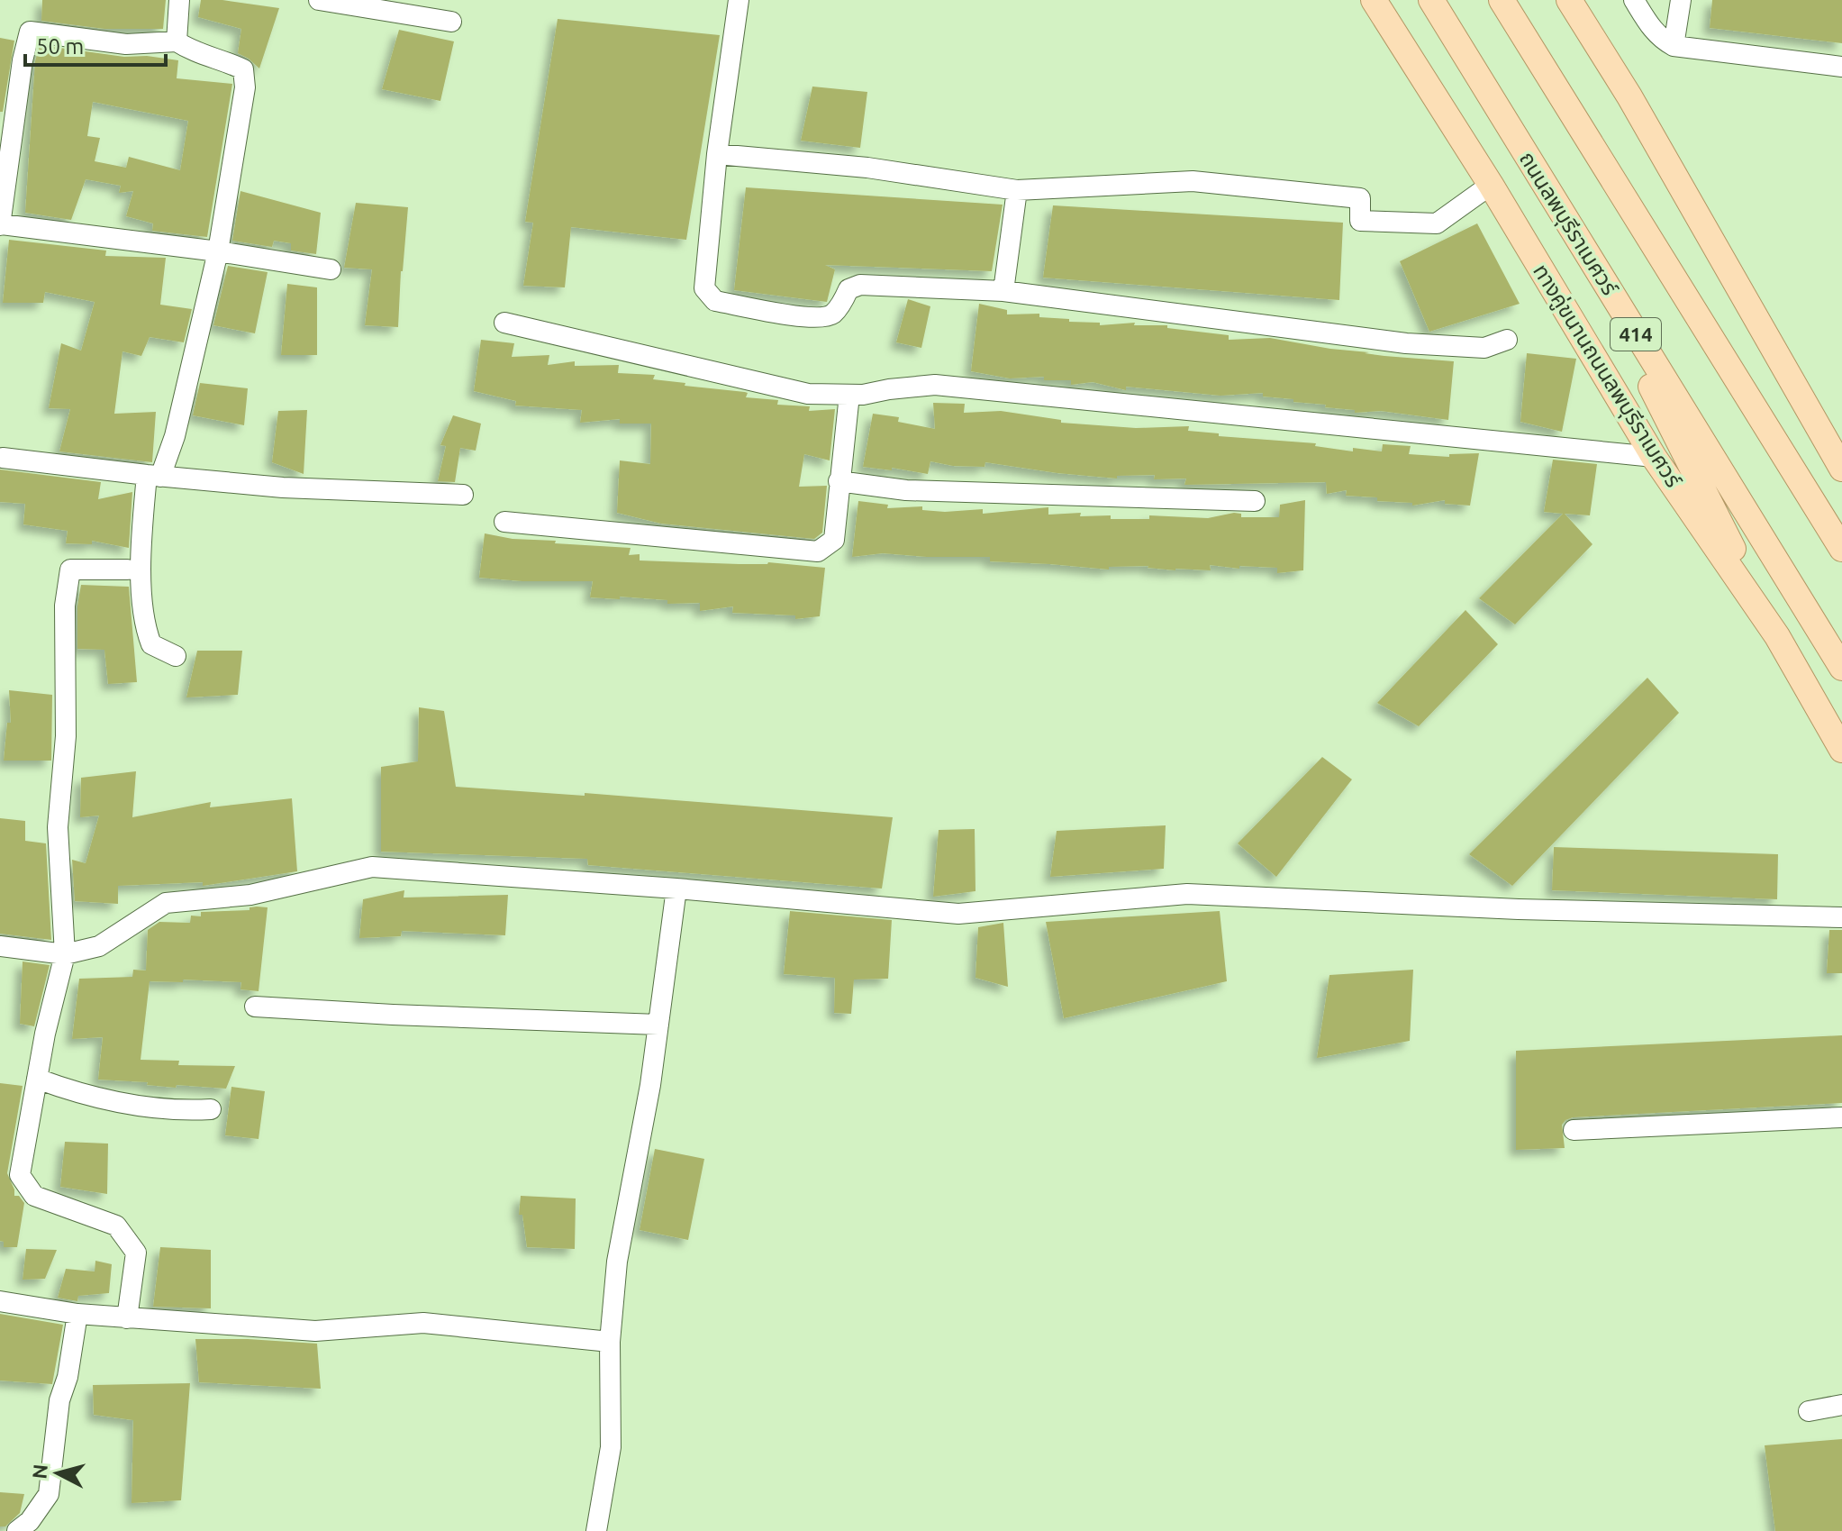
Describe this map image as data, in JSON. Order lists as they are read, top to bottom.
{
  "streets": {
    "main road": ["ถนนลพบุรีราเมศวร์", "414", "ทางคู่ขนานถนนลพบุรีราเมศวร์"]
  },
  "scale_bar": "50 m",
  "north": "left"
}
